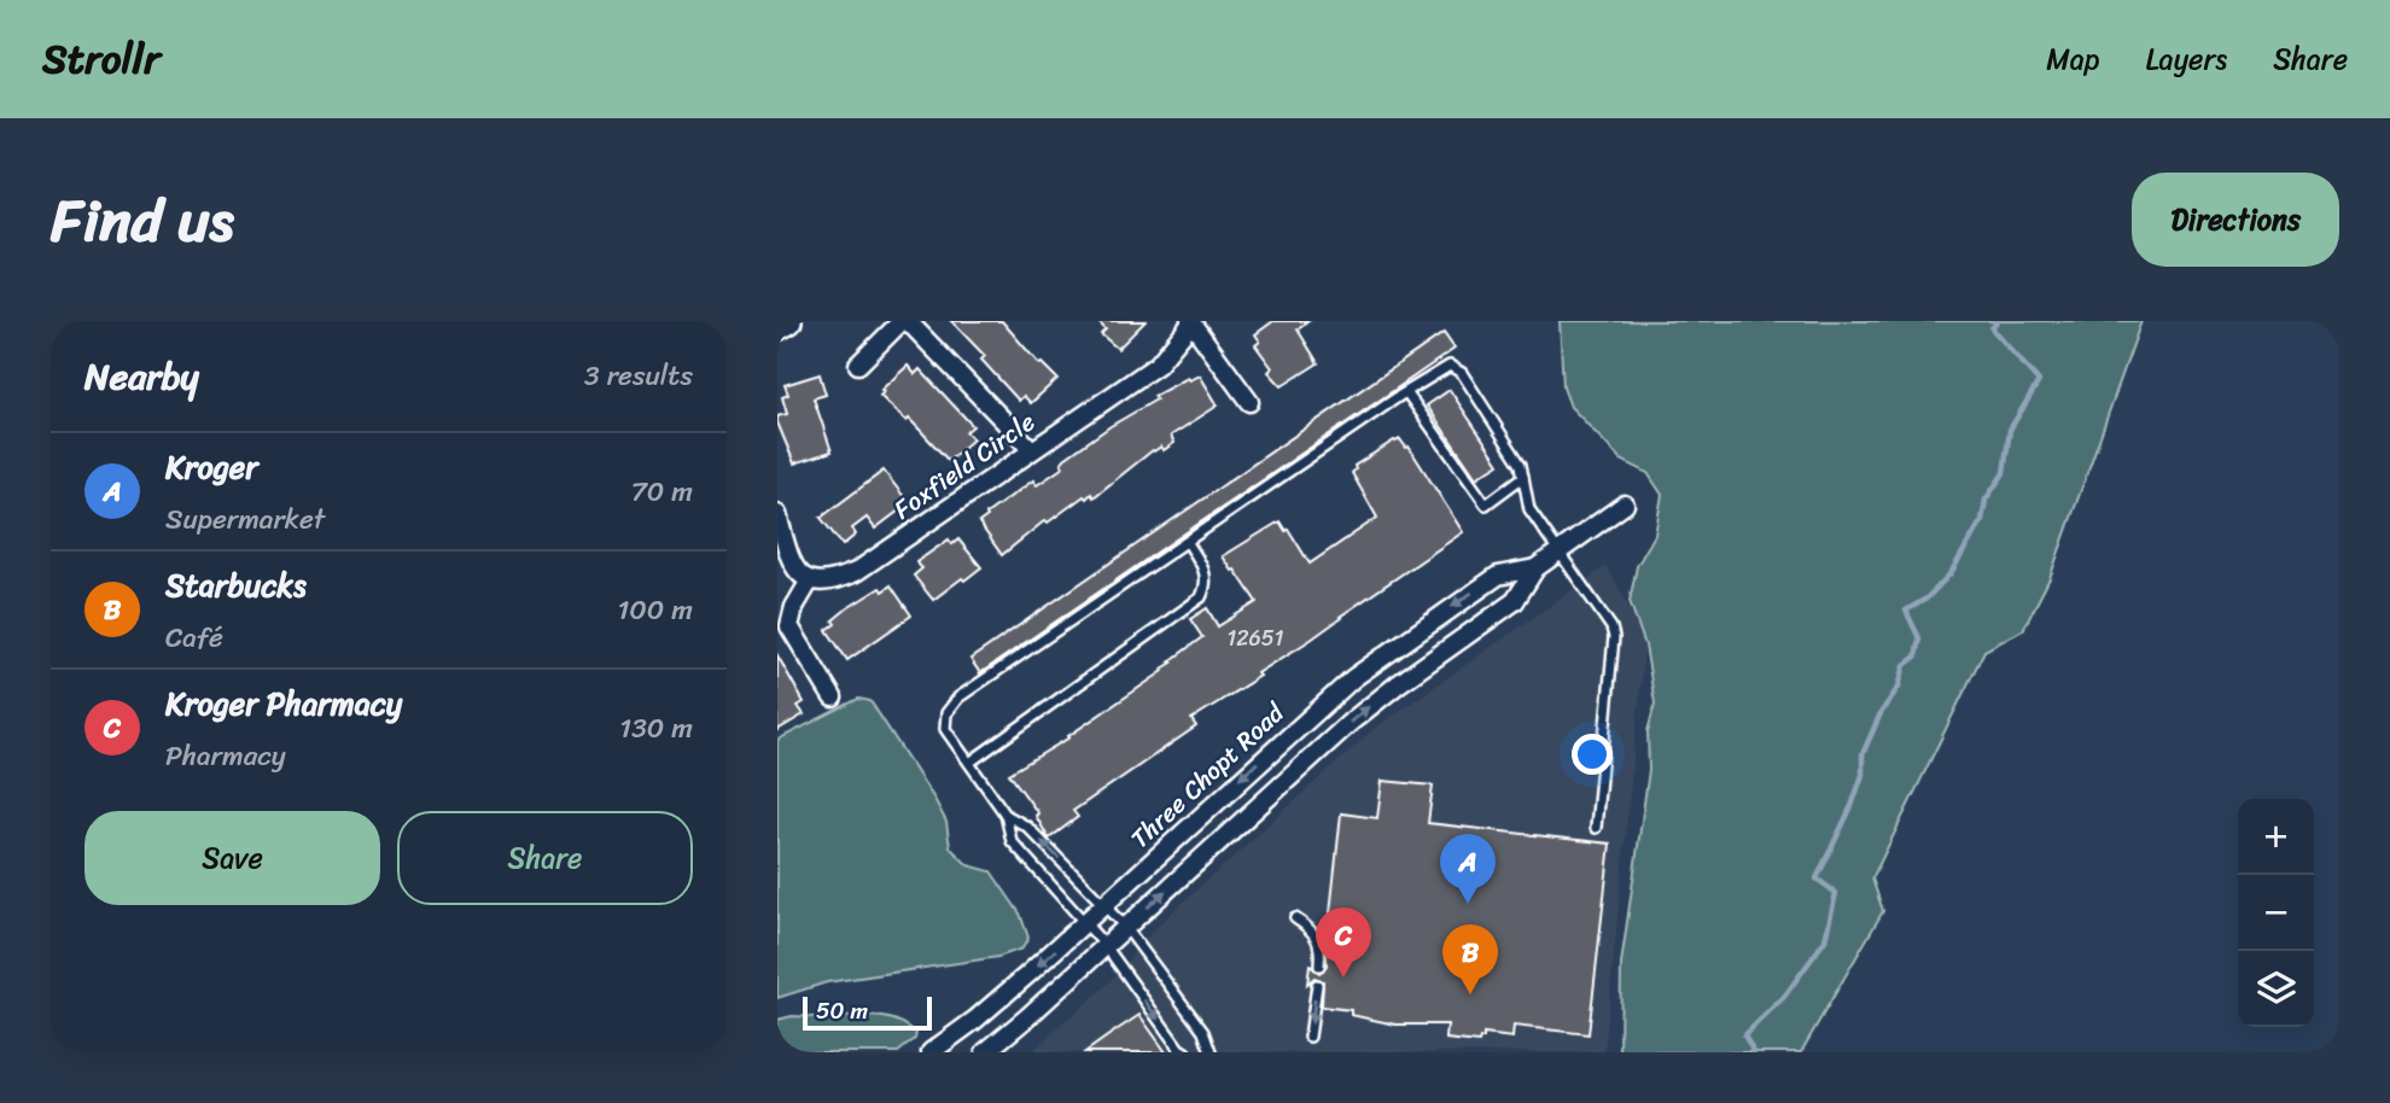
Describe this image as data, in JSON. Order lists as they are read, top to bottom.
{
  "streets": {
    "street": ["Foxfield Circle", "Three Chopt Road"]
  },
  "house_numbers": ["12651"],
  "scale_bar": "50 m",
  "page": {
    "header": "Strollr",
    "nav": ["Map", "Layers", "Share"],
    "title": "Find us",
    "buttons": [
      "Directions",
      ["Save", "Share"]
    ],
    "heading": ["Nearby", "3 results"],
    "list": [
      {
        "mark": "A",
        "name": "Kroger",
        "note": "Supermarket",
        "value": "70 m"
      },
      {
        "mark": "B",
        "name": "Starbucks",
        "note": "Café",
        "value": "100 m"
      },
      {
        "mark": "C",
        "name": "Kroger Pharmacy",
        "note": "Pharmacy",
        "value": "130 m"
      }
    ],
    "map_buttons": ["+", "−"],
    "pins": ["A", "C", "B"],
    "scale": "50 m"
  }
}
